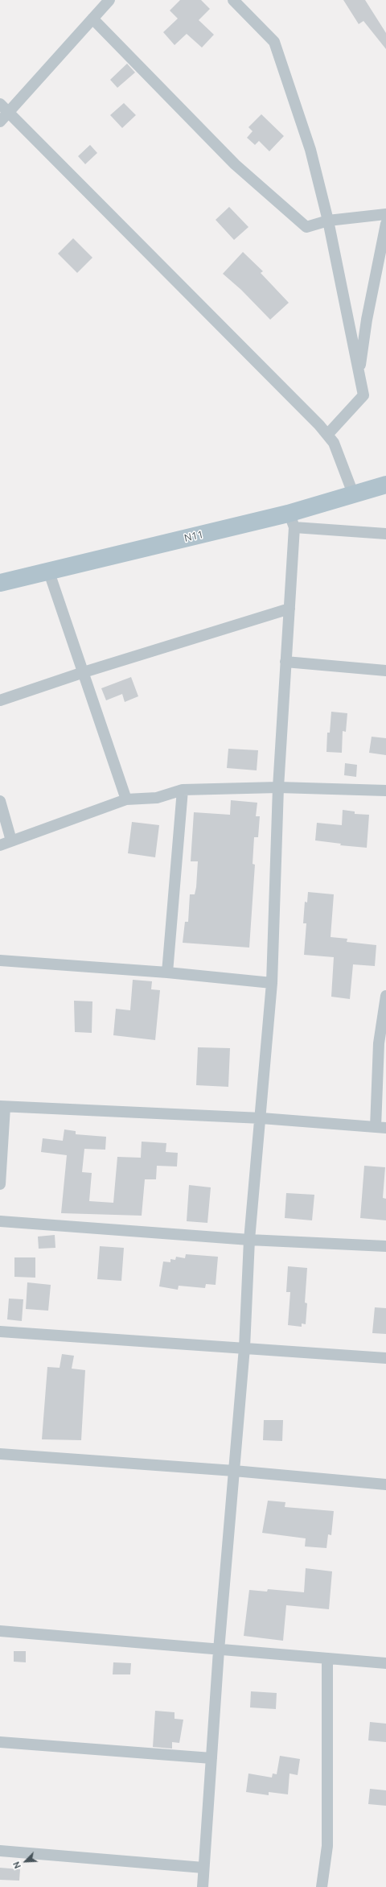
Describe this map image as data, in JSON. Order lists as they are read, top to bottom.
{
  "streets": {
    "main road": ["N11"]
  },
  "north": "bottom left"
}
